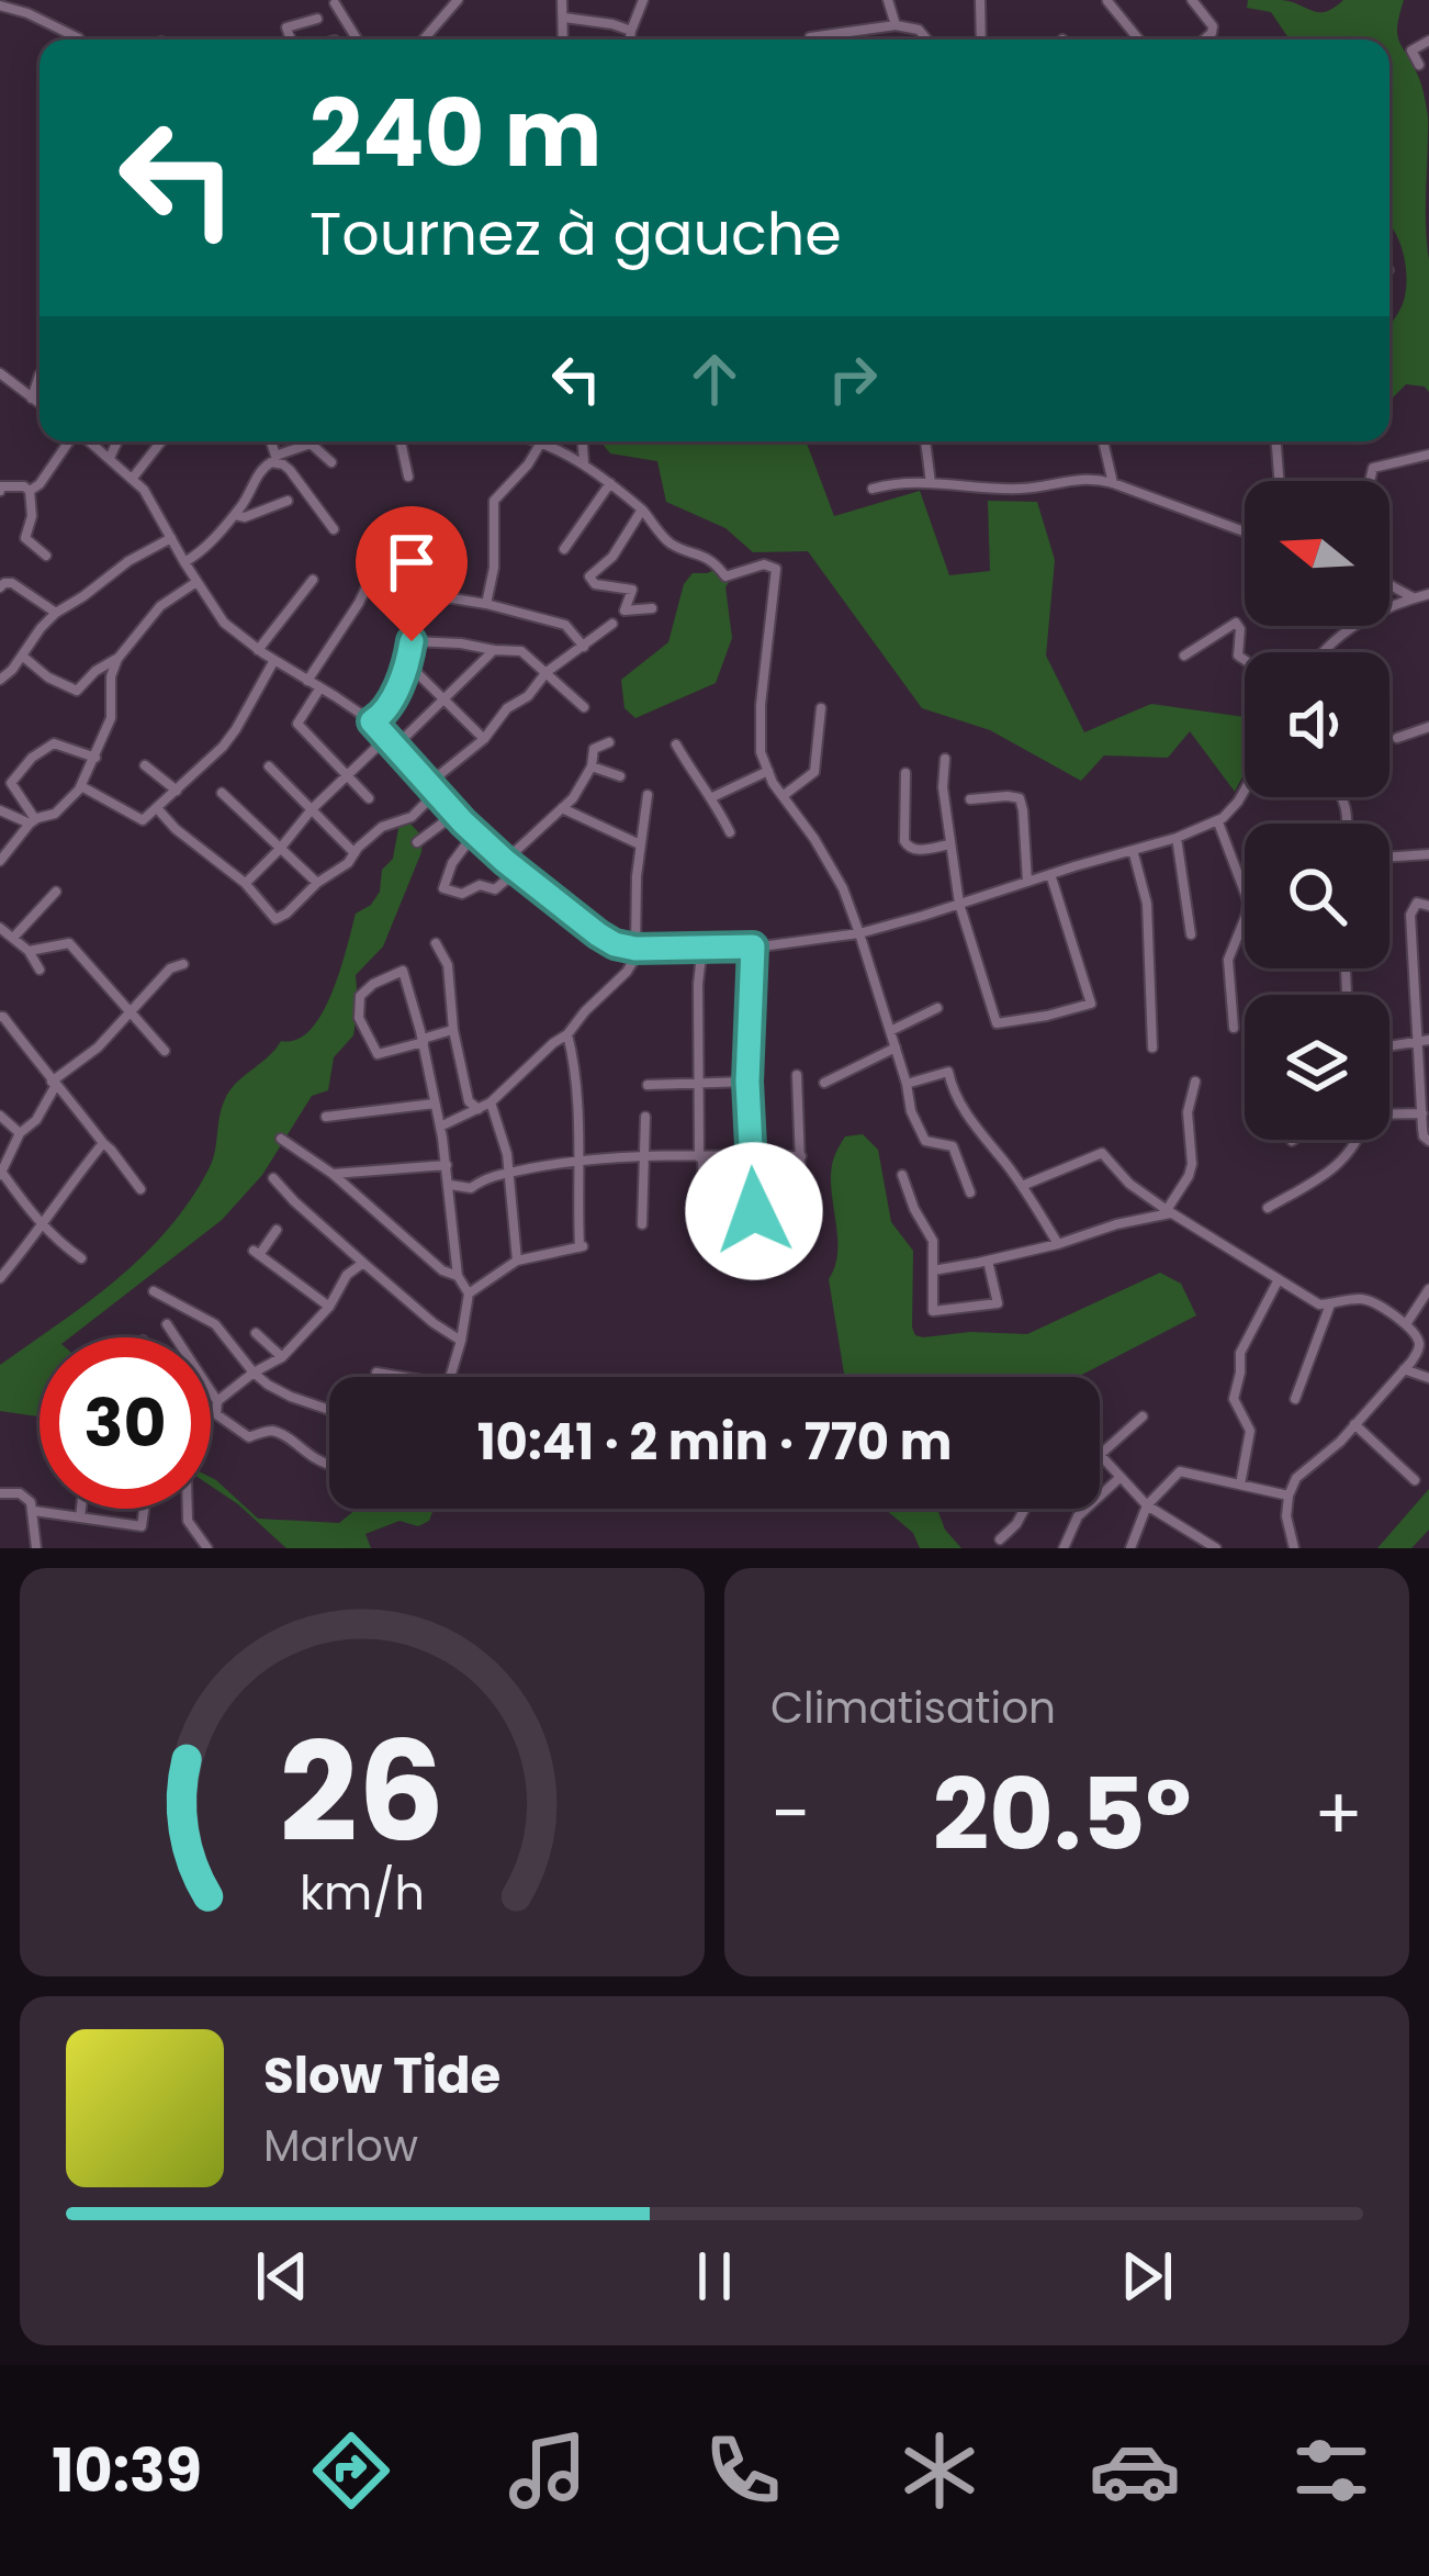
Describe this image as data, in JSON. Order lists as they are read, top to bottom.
{
  "north": "left",
  "page": {
    "turn": ["240 m", "Tournez à gauche"],
    "limit": "30",
    "trip": "10:41 · 2 min · 770 m",
    "tile": "Climatisation",
    "heat": ["−", "20.5°", "+"],
    "song": ["Slow Tide", "Marlow"],
    "tabs": "10:39",
    "gauge": ["26", "km/h"]
  }
}
